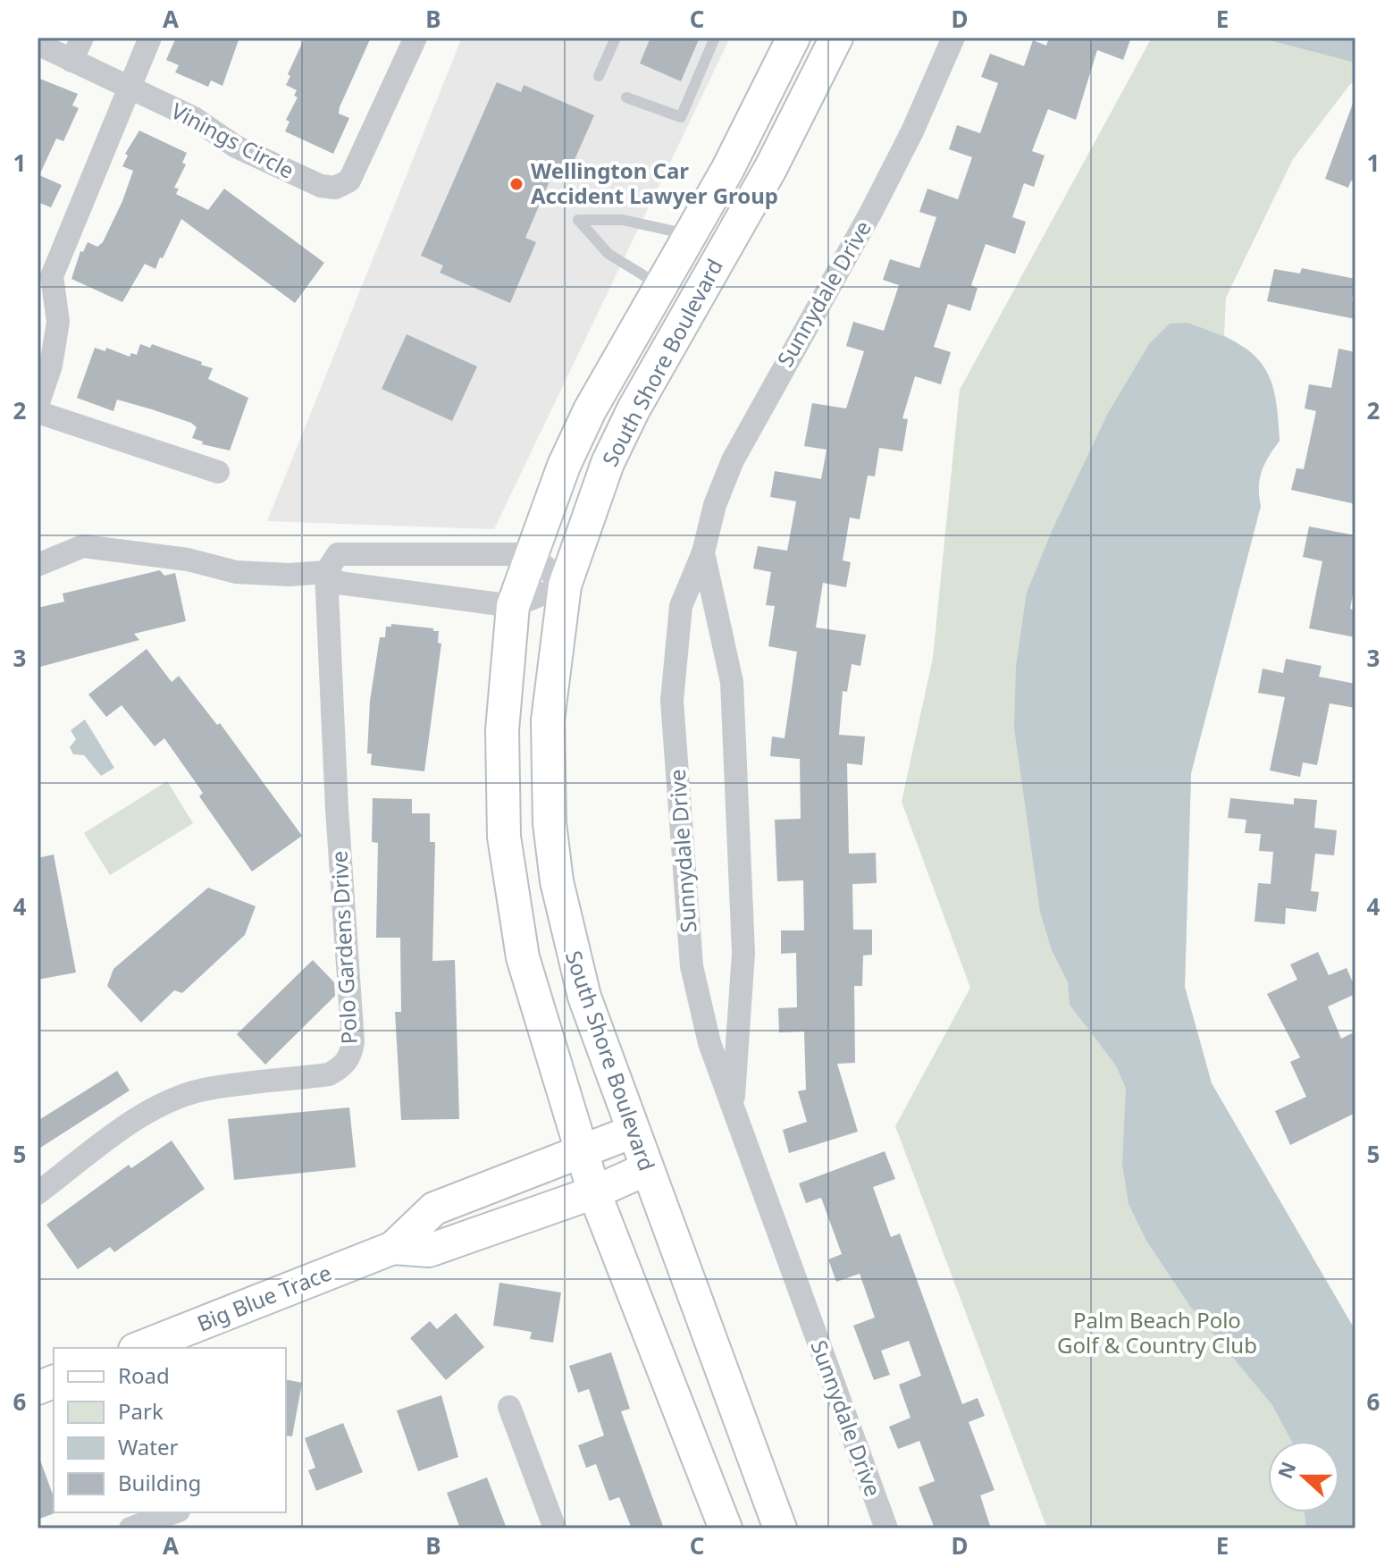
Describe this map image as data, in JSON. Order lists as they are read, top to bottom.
{
  "streets": {
    "street": [
      "Vinings Circle",
      "Sunnydale Drive",
      "South Shore Boulevard",
      "Polo Gardens Drive",
      "Big Blue Trace"
    ]
  },
  "crossings": [
    ["South Shore Boulevard", "Big Blue Trace"]
  ],
  "parks": ["Palm Beach Polo Golf & Country Club"],
  "places": ["Wellington Car Accident Lawyer Group"],
  "legend": [
    "Road",
    "Park",
    "Water",
    "Building"
  ],
  "north": "left",
  "grid": {
    "columns": [
      "A",
      "B",
      "C",
      "D",
      "E"
    ],
    "rows": [
      "1",
      "2",
      "3",
      "4",
      "5",
      "6"
    ]
  }
}
